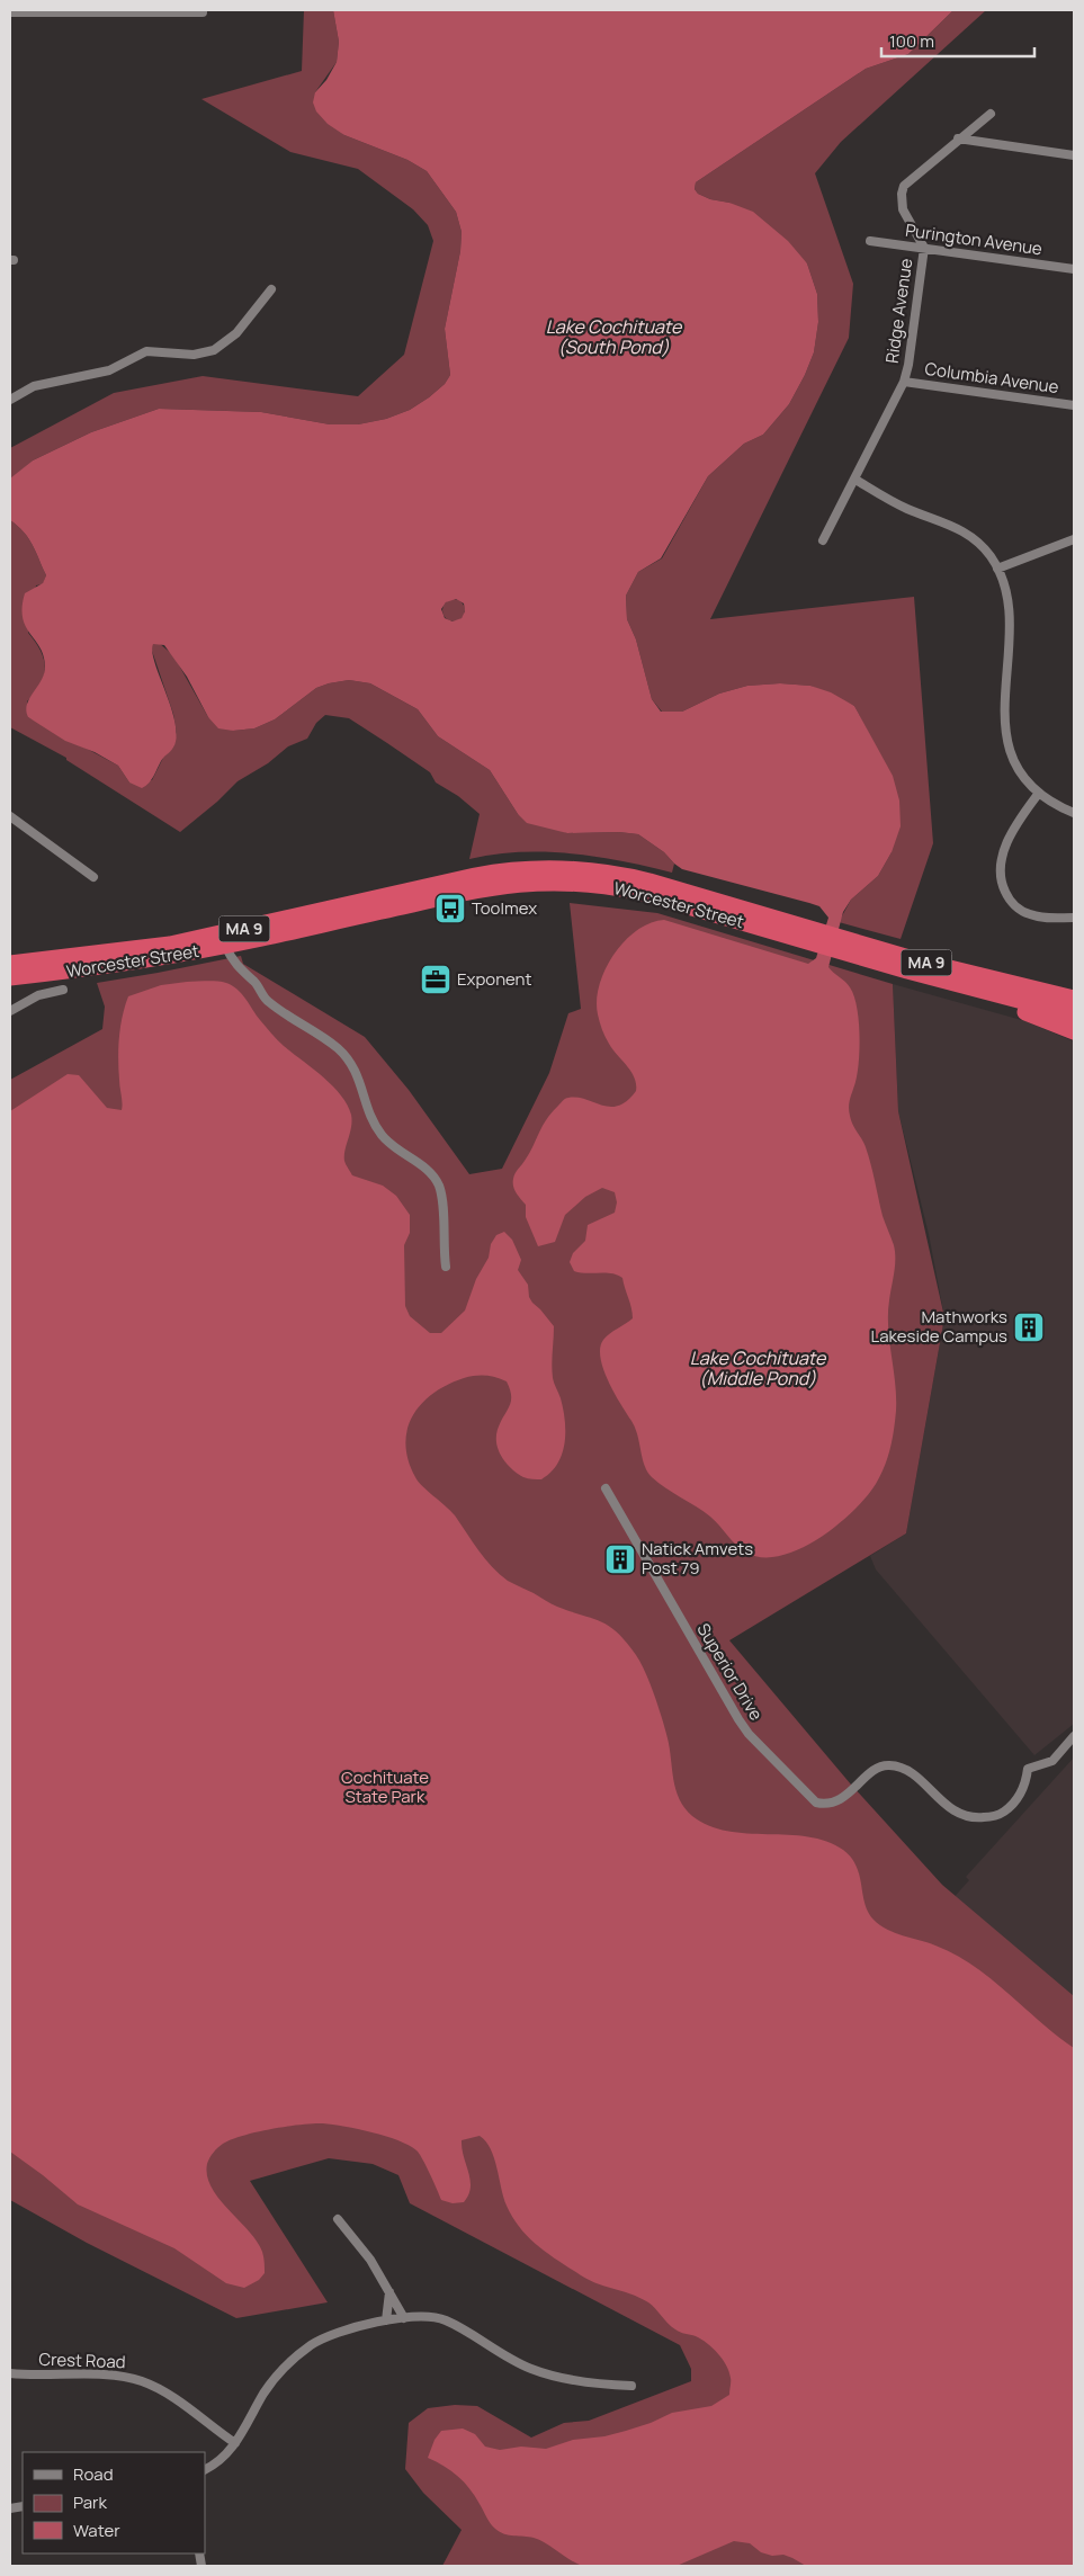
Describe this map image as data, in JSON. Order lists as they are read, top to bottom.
{
  "streets": {
    "highway": ["Worcester Street", "MA 9"],
    "street": [
      "Purington Avenue",
      "Ridge Avenue",
      "Columbia Avenue",
      "Superior Drive",
      "Crest Road"
    ]
  },
  "crossings": [
    ["Purington Avenue", "Ridge Avenue"],
    ["Ridge Avenue", "Columbia Avenue"]
  ],
  "water": ["Lake Cochituate (South Pond)", "Lake Cochituate (Middle Pond)"],
  "parks": ["Cochituate State Park"],
  "places": {
    "bus stop": ["Toolmex"],
    "office": ["Exponent"],
    "building": ["Mathworks Lakeside Campus", "Natick Amvets Post 79"]
  },
  "legend": ["Road", "Park", "Water"],
  "scale_bar": "100 m"
}
